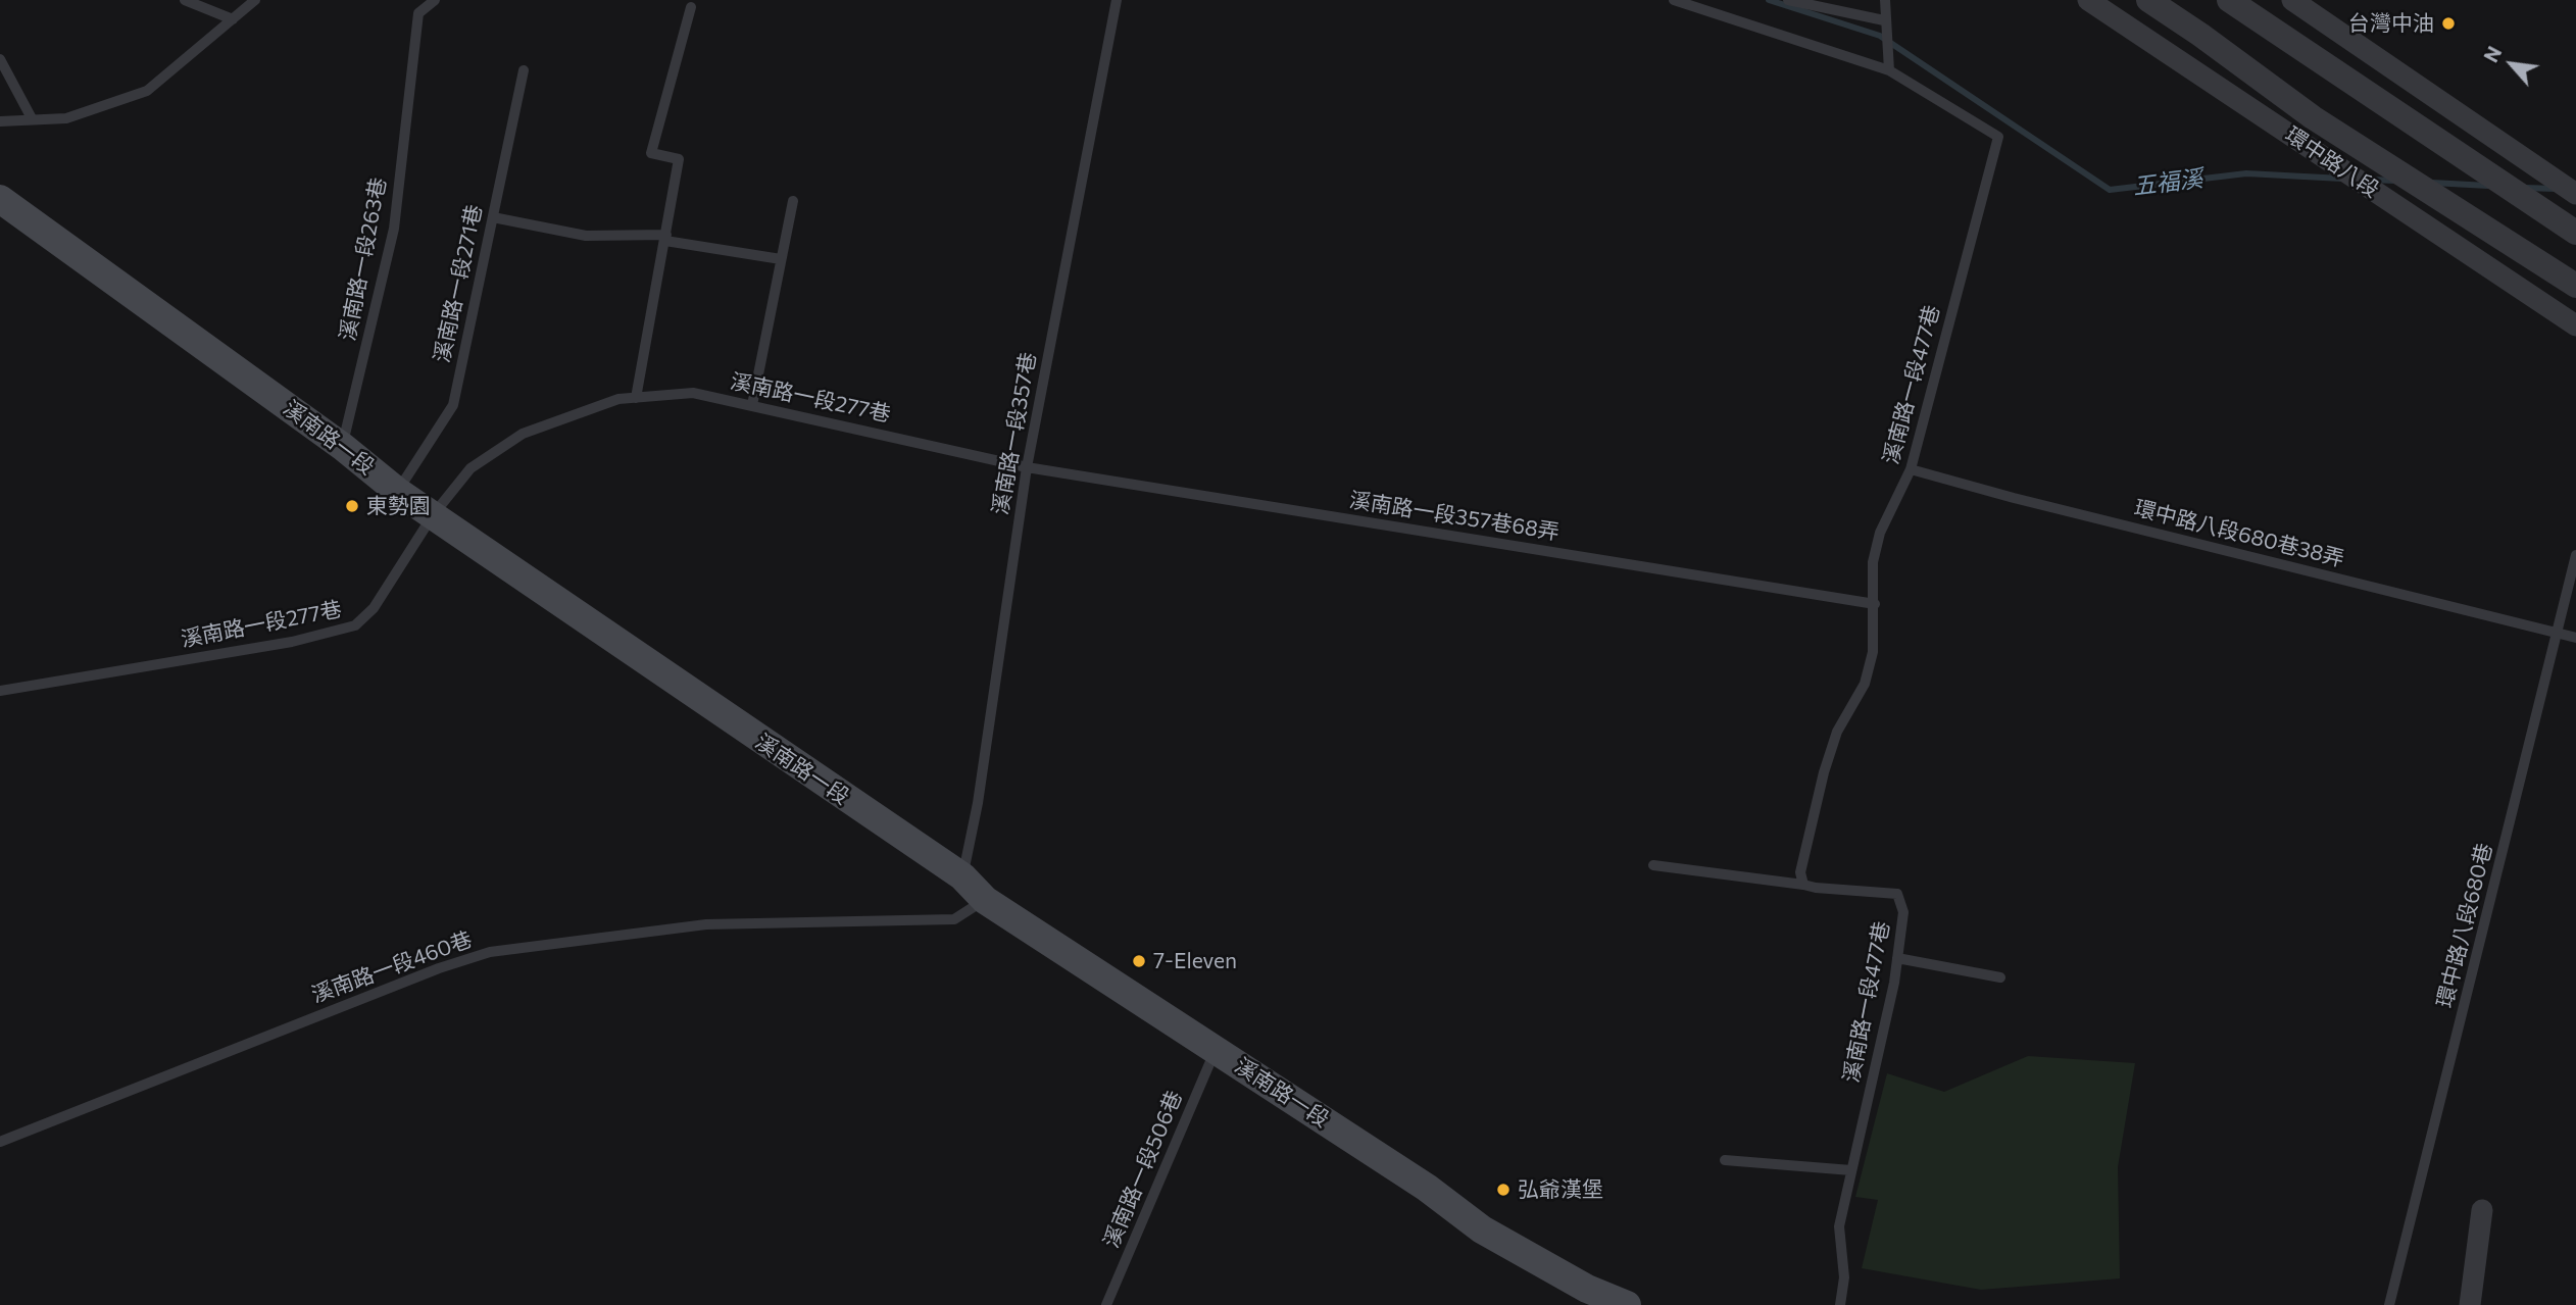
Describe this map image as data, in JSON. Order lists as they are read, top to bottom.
{
  "streets": {
    "main road": ["溪南路一段"],
    "street": ["環中路八段"],
    "lane": [
      "溪南路一段263巷",
      "溪南路一段271巷",
      "溪南路一段477巷",
      "溪南路一段277巷",
      "溪南路一段357巷",
      "溪南路一段357巷68弄",
      "環中路八段680巷38弄",
      "環中路八段680巷",
      "溪南路一段460巷",
      "溪南路一段506巷"
    ]
  },
  "crossings": [
    ["溪南路一段263巷", "溪南路一段"],
    ["溪南路一段271巷", "溪南路一段"],
    ["溪南路一段477巷", "溪南路一段357巷68弄"],
    ["溪南路一段477巷", "環中路八段680巷38弄"],
    ["溪南路一段277巷", "溪南路一段357巷"],
    ["溪南路一段277巷", "溪南路一段"],
    ["溪南路一段277巷", "溪南路一段357巷68弄"],
    ["溪南路一段357巷", "溪南路一段"],
    ["溪南路一段357巷", "溪南路一段357巷68弄"],
    ["溪南路一段", "溪南路一段460巷"],
    ["溪南路一段", "溪南路一段506巷"],
    ["環中路八段680巷38弄", "環中路八段680巷"]
  ],
  "water": ["五福溪"],
  "places": [
    "台灣中油",
    "東勢園",
    "7-Eleven",
    "弘爺漢堡"
  ],
  "north": "top left"
}
